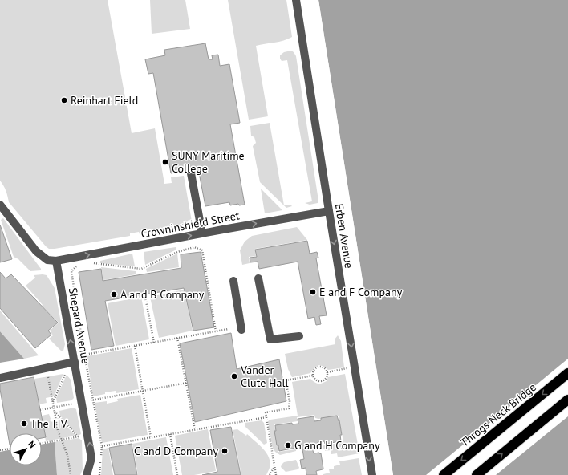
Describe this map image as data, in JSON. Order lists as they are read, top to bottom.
{
  "streets": {
    "highway": ["Throgs Neck Bridge"],
    "street": ["Crowninshield Street", "Erben Avenue", "Shepard Avenue"]
  },
  "crossings": [
    ["Crowninshield Street", "Erben Avenue"],
    ["Crowninshield Street", "Shepard Avenue"]
  ],
  "one_way": ["Crowninshield Street", "Erben Avenue", "Shepard Avenue"],
  "places": [
    "Reinhart Field",
    "SUNY Maritime College",
    "E and F Company",
    "A and B Company",
    "Vander Clute Hall",
    "The TIV",
    "G and H Company",
    "C and D Company"
  ],
  "north": "top right"
}
